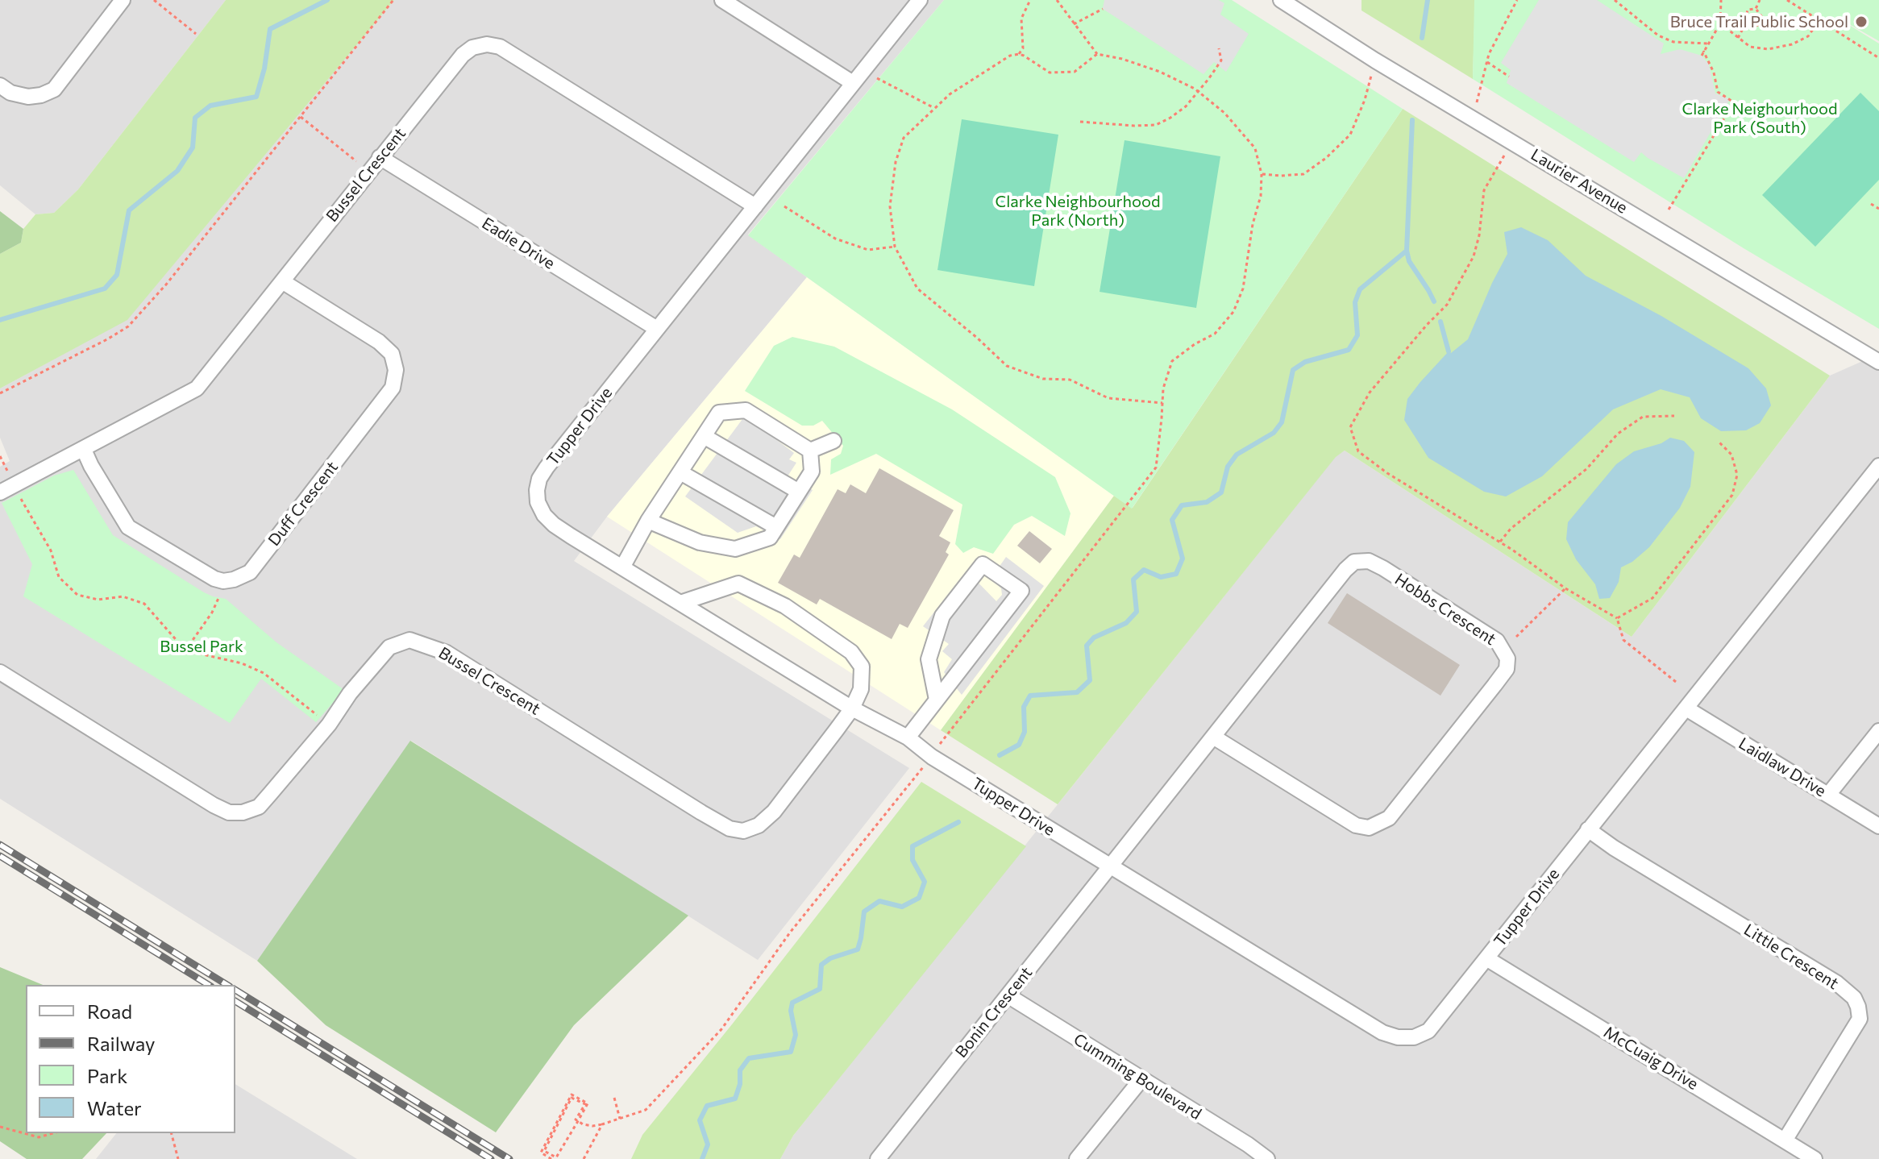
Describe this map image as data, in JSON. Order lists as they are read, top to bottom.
{
  "streets": {
    "street": [
      "Bussel Crescent",
      "Laurier Avenue",
      "Eadie Drive",
      "Tupper Drive",
      "Duff Crescent",
      "Hobbs Crescent",
      "Laidlaw Drive",
      "Little Crescent",
      "Bonin Crescent",
      "McCuaig Drive",
      "Cumming Boulevard"
    ]
  },
  "crossings": [
    ["Bussel Crescent", "Eadie Drive"],
    ["Bussel Crescent", "Tupper Drive"],
    ["Bussel Crescent", "Duff Crescent"],
    ["Eadie Drive", "Tupper Drive"],
    ["Tupper Drive", "Hobbs Crescent"],
    ["Tupper Drive", "Laidlaw Drive"],
    ["Tupper Drive", "Little Crescent"],
    ["Tupper Drive", "Bonin Crescent"],
    ["Tupper Drive", "McCuaig Drive"],
    ["Hobbs Crescent", "Bonin Crescent"],
    ["Little Crescent", "McCuaig Drive"],
    ["Bonin Crescent", "Cumming Boulevard"]
  ],
  "parks": ["Clarke Neighourhood Park (South)", "Clarke Neighbourhood Park (North)", "Bussel Park"],
  "places": ["Bruce Trail Public School"],
  "legend": [
    "Road",
    "Railway",
    "Park",
    "Water"
  ]
}
